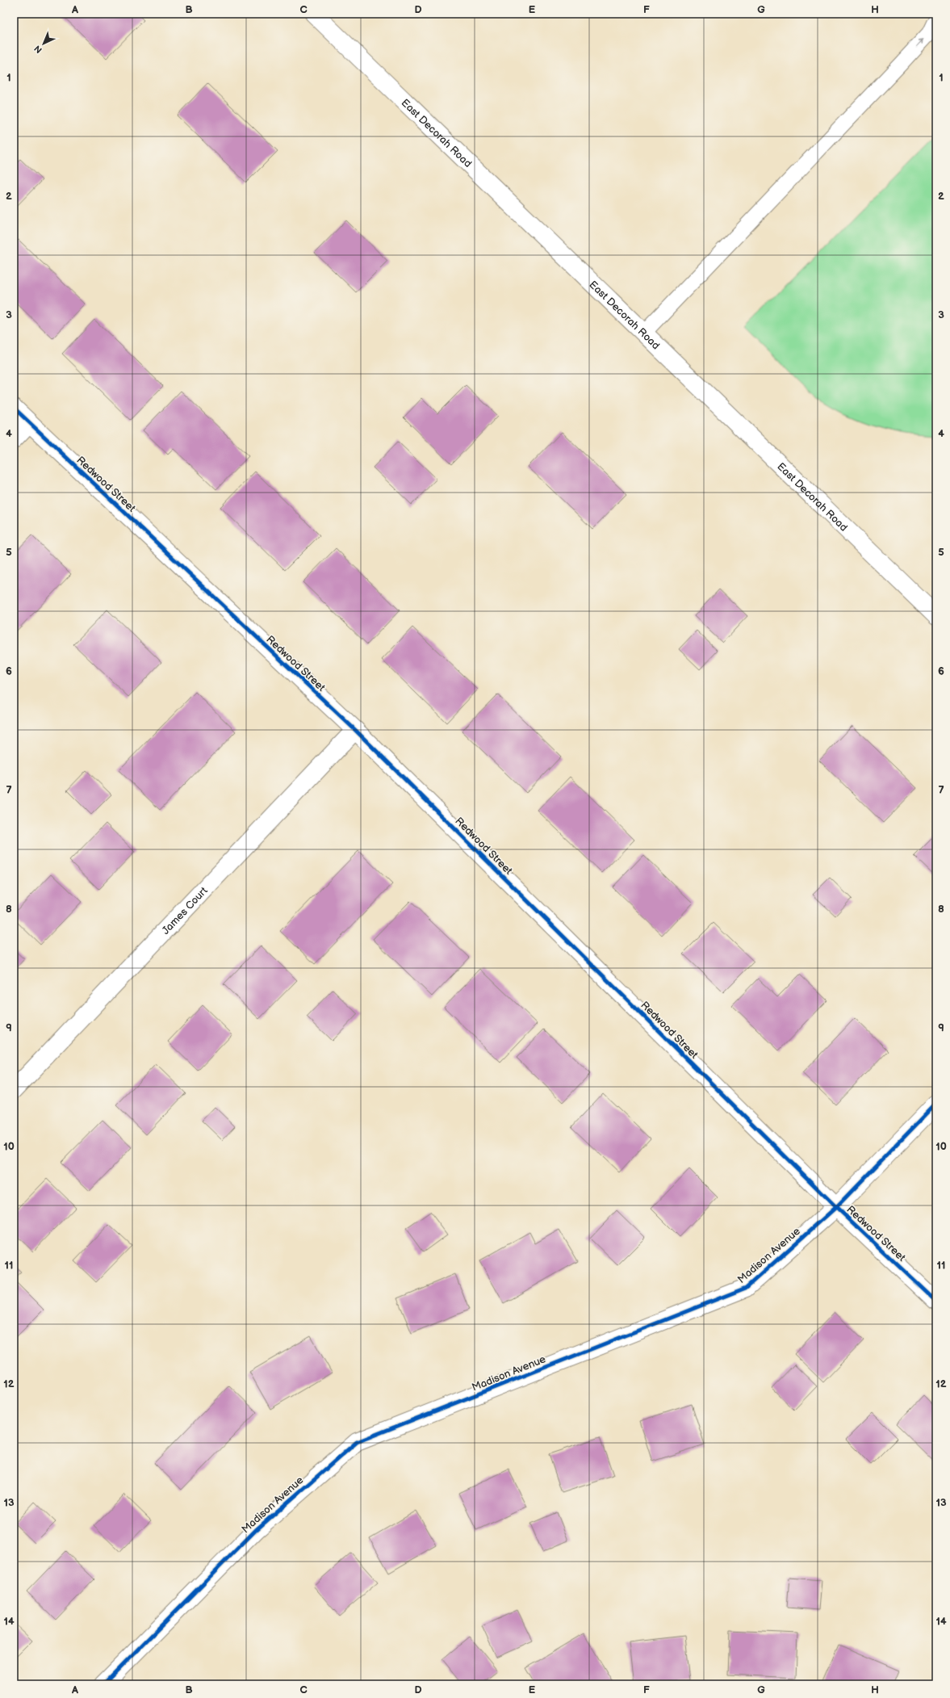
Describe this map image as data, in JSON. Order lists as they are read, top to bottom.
{
  "streets": {
    "street": [
      "East Decorah Road",
      "Redwood Street",
      "James Court",
      "Madison Avenue"
    ]
  },
  "crossings": [
    ["Redwood Street", "James Court"],
    ["Redwood Street", "Madison Avenue"]
  ],
  "north": "bottom left",
  "grid": {
    "columns": [
      "A",
      "B",
      "C",
      "D",
      "E",
      "F",
      "G",
      "H"
    ],
    "rows": [
      "1",
      "2",
      "3",
      "4",
      "5",
      "6",
      "7",
      "8",
      "9",
      "10",
      "11",
      "12",
      "13",
      "14"
    ]
  }
}
